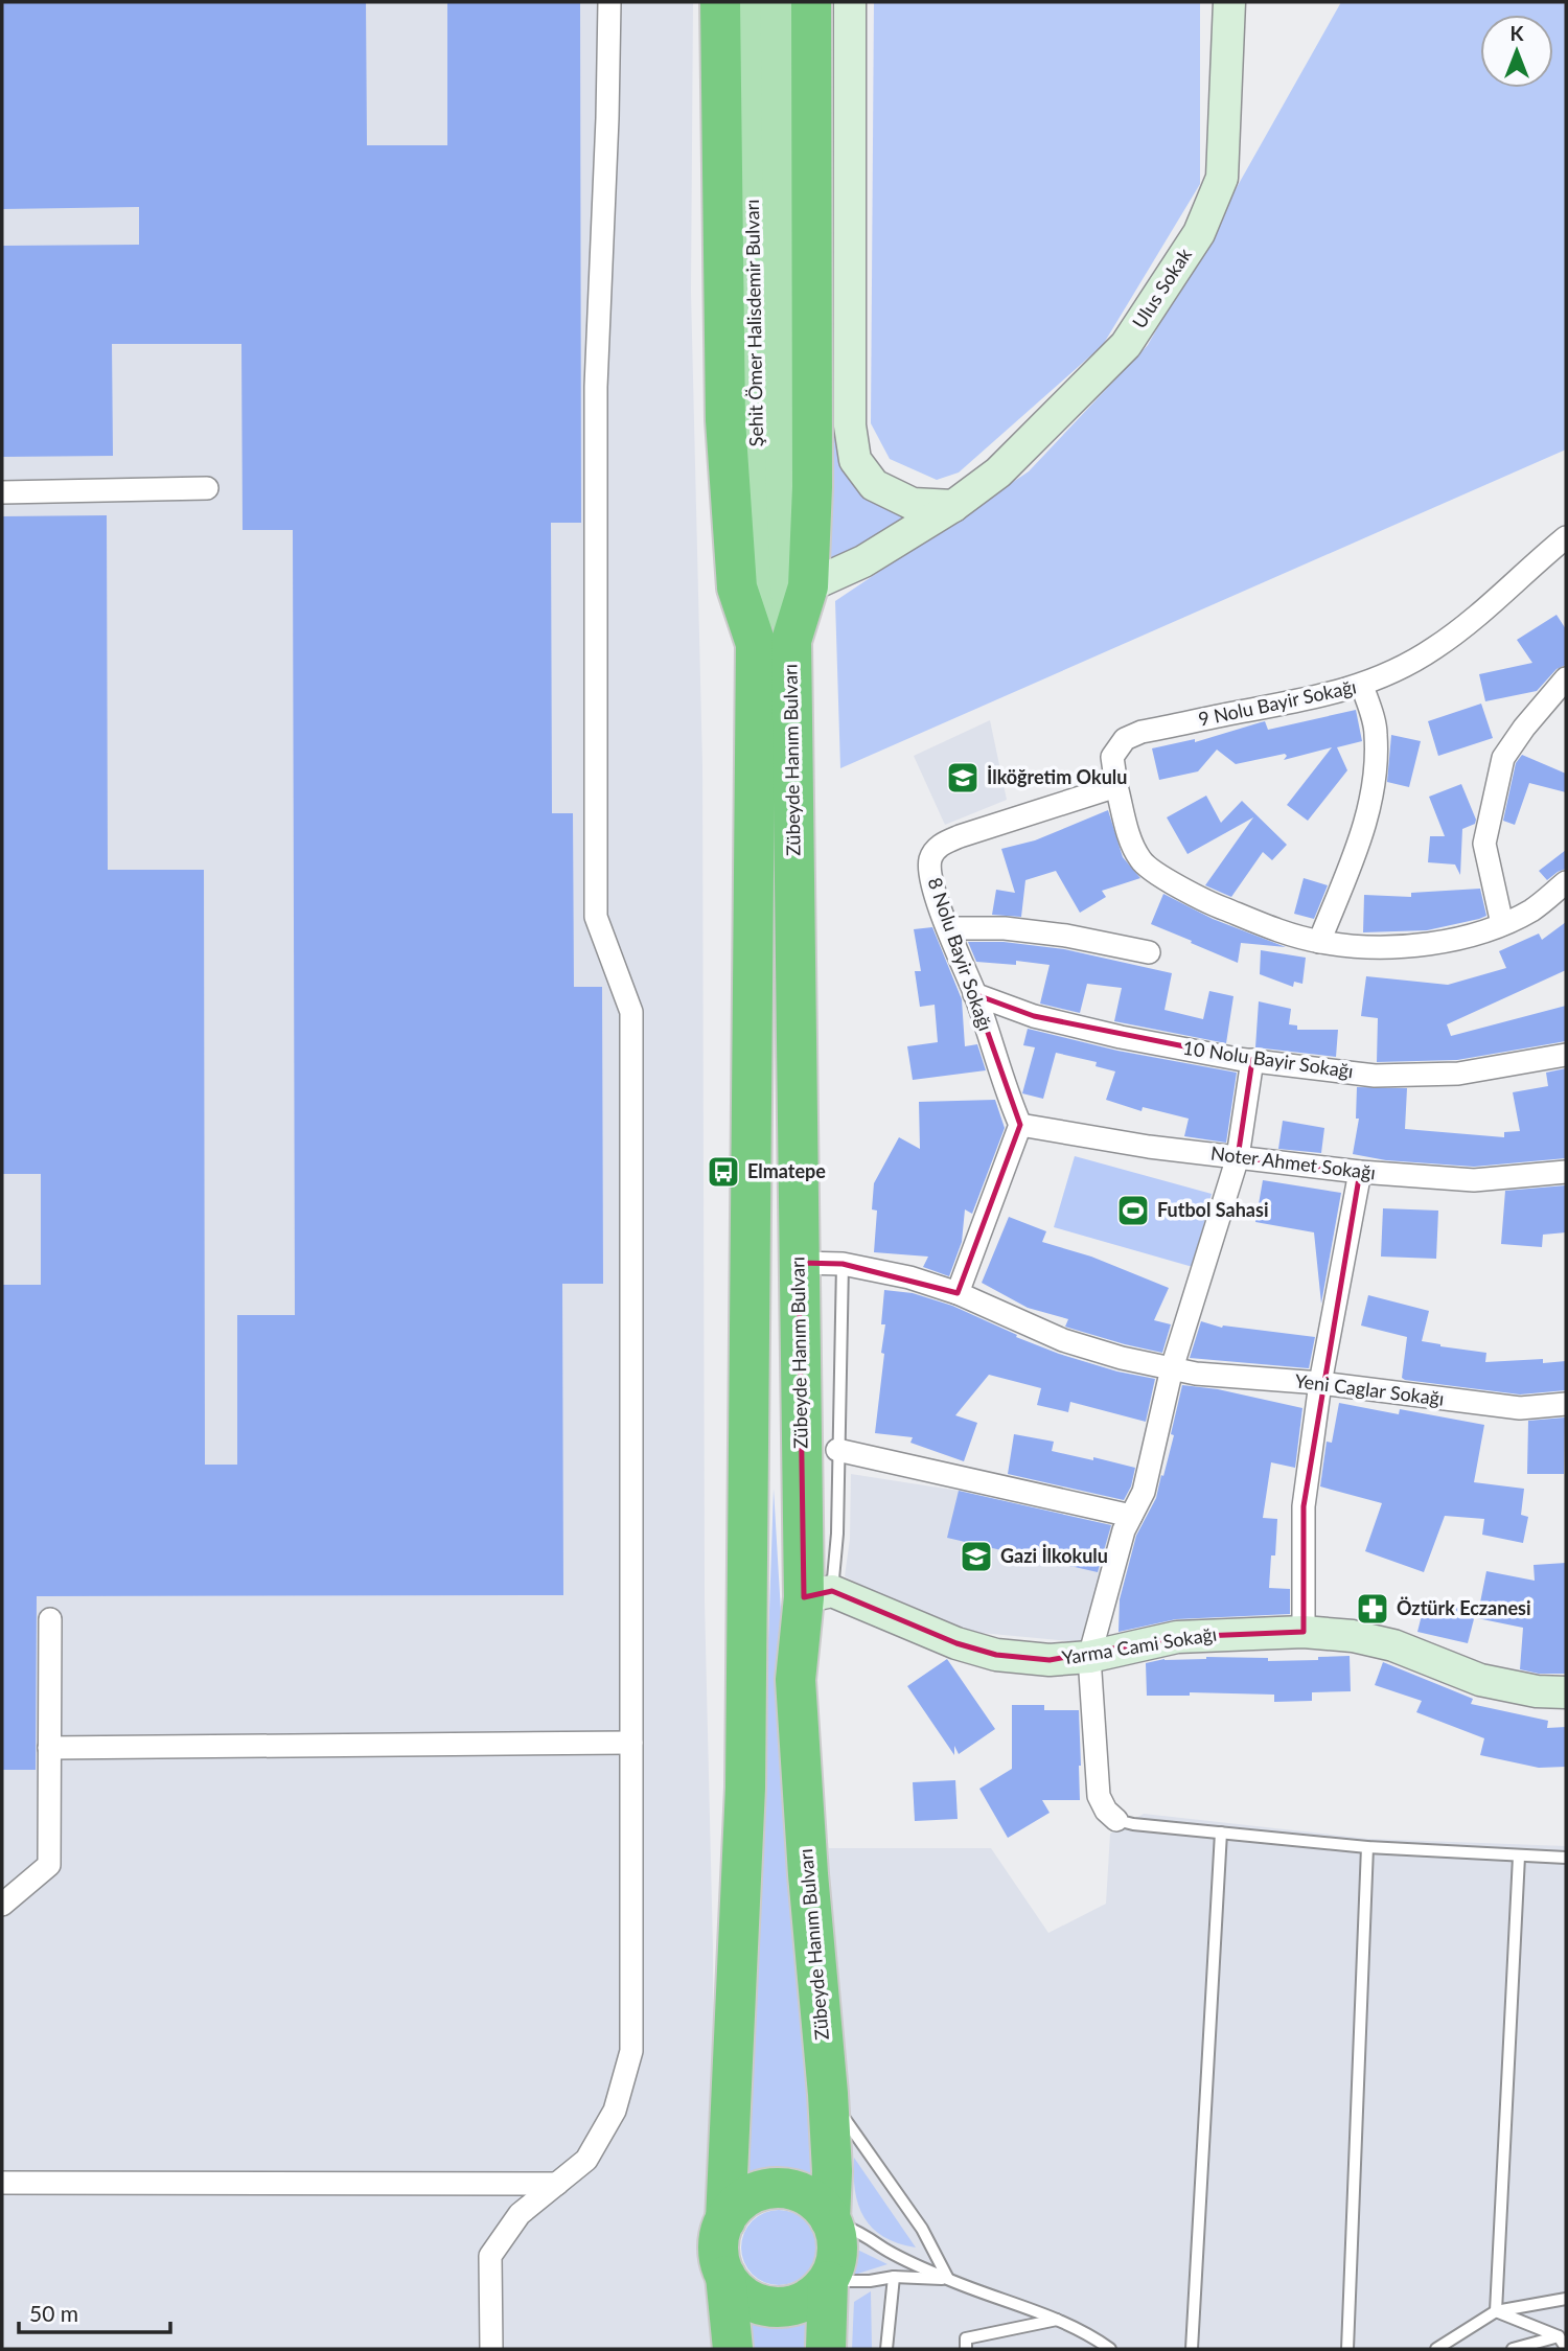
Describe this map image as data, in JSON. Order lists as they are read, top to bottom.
{
  "streets": {
    "highway": ["Zübeyde Hanım Bulvarı"],
    "main road": ["Şehit Ömer Halisdemir Bulvarı"],
    "street": [
      "Ulus Sokak",
      "9 Nolu Bayir Sokağı",
      "8 Nolu Bayir Sokağı",
      "10 Nolu Bayir Sokağı",
      "Noter Ahmet Sokağı",
      "Yeni Caglar Sokağı",
      "Yarma Cami Sokağı"
    ]
  },
  "crossings": [
    ["Şehit Ömer Halisdemir Bulvarı", "Zübeyde Hanım Bulvarı"],
    ["9 Nolu Bayir Sokağı", "8 Nolu Bayir Sokağı"],
    ["Zübeyde Hanım Bulvarı", "Yeni Caglar Sokağı"],
    ["Zübeyde Hanım Bulvarı", "Yarma Cami Sokağı"],
    ["8 Nolu Bayir Sokağı", "10 Nolu Bayir Sokağı"],
    ["8 Nolu Bayir Sokağı", "Noter Ahmet Sokağı"]
  ],
  "places": {
    "school or university": ["İlköğretim Okulu", "Gazi İlkokulu"],
    "bus stop": ["Elmatepe"],
    "sports": ["Futbol Sahasi"],
    "pharmacy": ["Öztürk Eczanesi"]
  },
  "scale_bar": "50 m",
  "north": "top"
}
